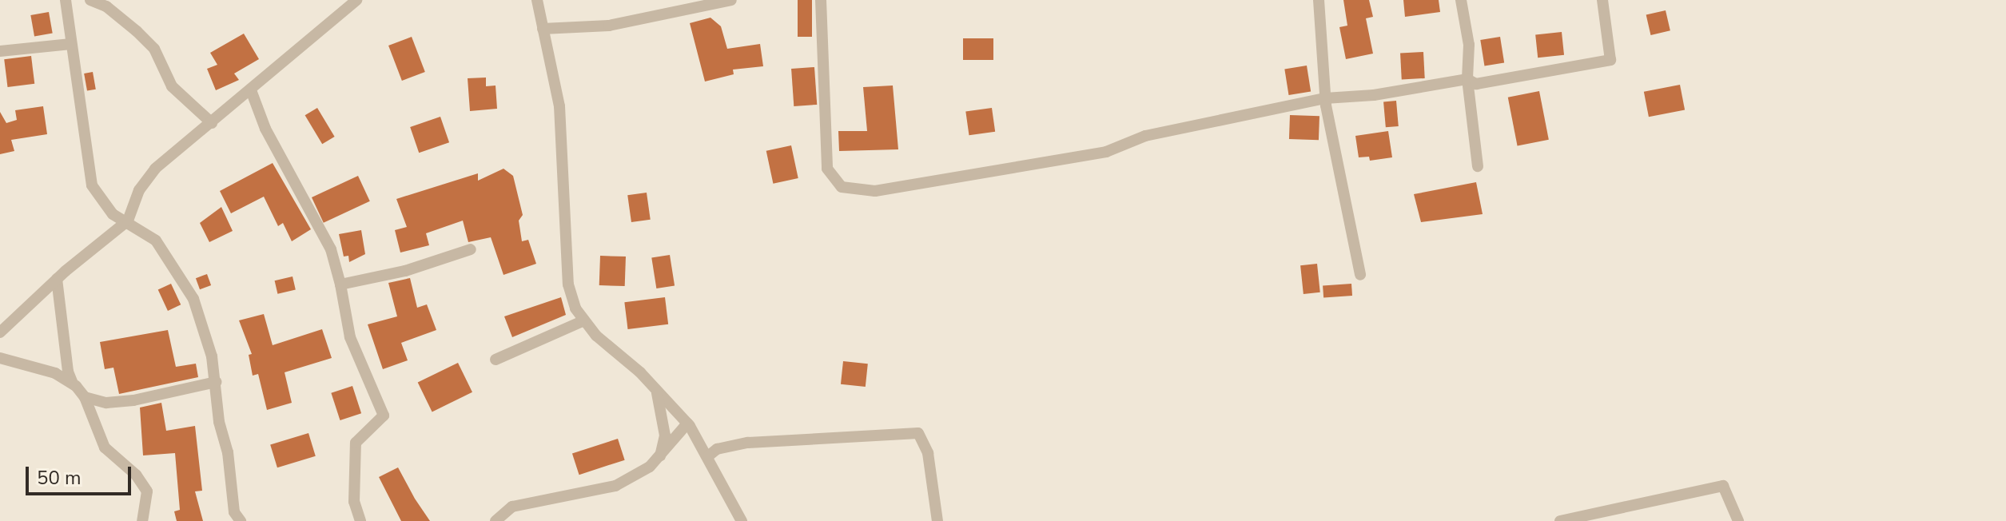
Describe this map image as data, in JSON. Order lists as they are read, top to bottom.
{
  "scale_bar": "50 m"
}
